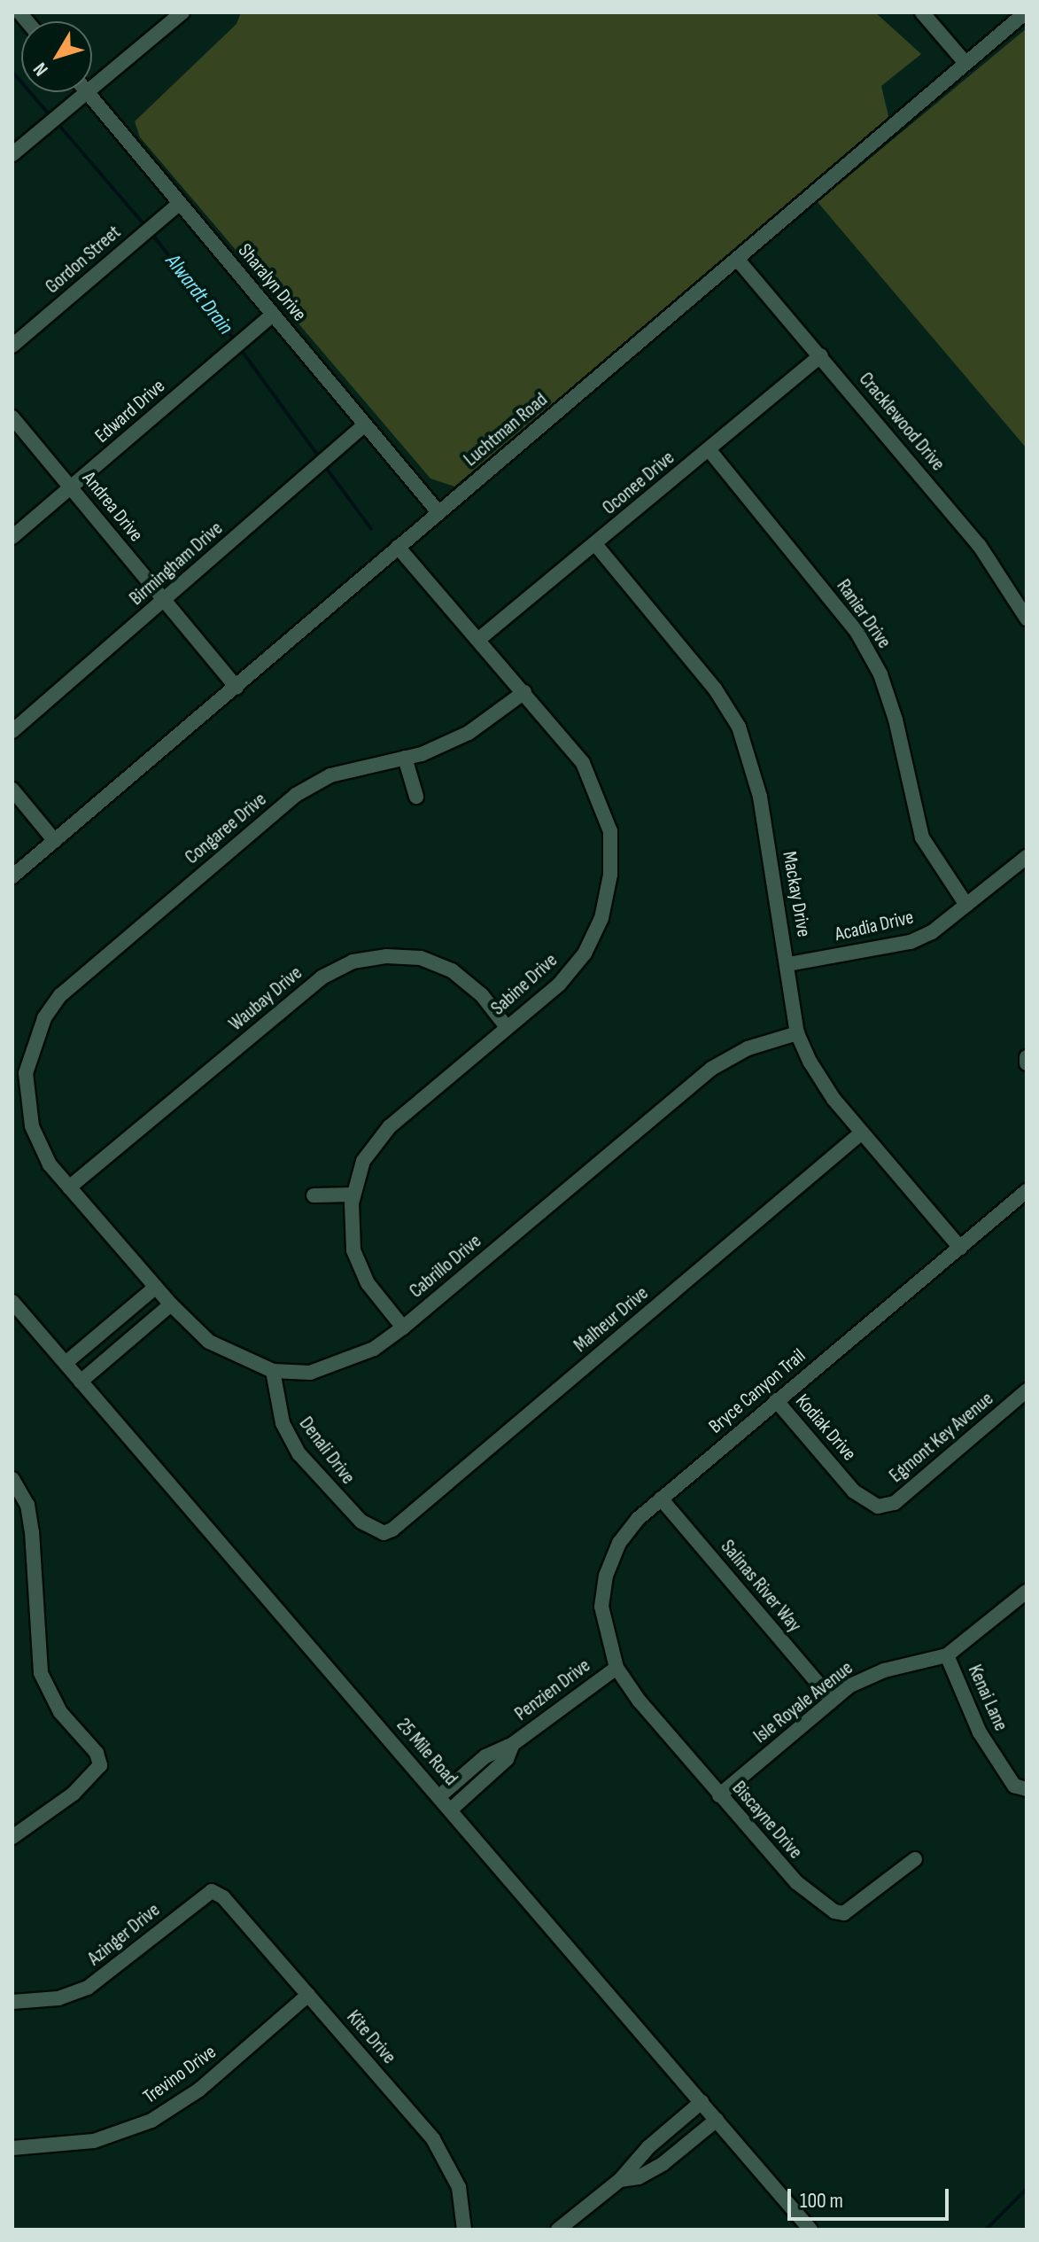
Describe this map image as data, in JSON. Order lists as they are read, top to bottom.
{
  "streets": {
    "street": [
      "Gordon Street",
      "Sharalyn Drive",
      "Edward Drive",
      "Cracklewood Drive",
      "Luchtman Road",
      "Oconee Drive",
      "Andrea Drive",
      "Birmingham Drive",
      "Ranier Drive",
      "Congaree Drive",
      "Mackay Drive",
      "Acadia Drive",
      "Sabine Drive",
      "Waubay Drive",
      "Cabrillo Drive",
      "Malheur Drive",
      "Bryce Canyon Trail",
      "Kodiak Drive",
      "Egmont Key Avenue",
      "Denali Drive",
      "Salinas River Way",
      "Penzien Drive",
      "Kenai Lane",
      "Isle Royale Avenue",
      "25 Mile Road",
      "Biscayne Drive",
      "Azinger Drive",
      "Kite Drive",
      "Trevino Drive"
    ]
  },
  "crossings": [
    ["Gordon Street", "Sharalyn Drive"],
    ["Sharalyn Drive", "Edward Drive"],
    ["Sharalyn Drive", "Luchtman Road"],
    ["Sharalyn Drive", "Birmingham Drive"],
    ["Edward Drive", "Andrea Drive"],
    ["Cracklewood Drive", "Luchtman Road"],
    ["Cracklewood Drive", "Oconee Drive"],
    ["Luchtman Road", "Andrea Drive"],
    ["Luchtman Road", "Sabine Drive"],
    ["Oconee Drive", "Ranier Drive"],
    ["Oconee Drive", "Mackay Drive"],
    ["Oconee Drive", "Sabine Drive"],
    ["Andrea Drive", "Birmingham Drive"],
    ["Ranier Drive", "Acadia Drive"],
    ["Congaree Drive", "Sabine Drive"],
    ["Congaree Drive", "Cabrillo Drive"],
    ["Mackay Drive", "Acadia Drive"],
    ["Mackay Drive", "Cabrillo Drive"],
    ["Mackay Drive", "Malheur Drive"],
    ["Mackay Drive", "Bryce Canyon Trail"],
    ["Sabine Drive", "Waubay Drive"],
    ["Sabine Drive", "Cabrillo Drive"],
    ["Waubay Drive", "Cabrillo Drive"],
    ["Cabrillo Drive", "Denali Drive"],
    ["Malheur Drive", "Denali Drive"],
    ["Bryce Canyon Trail", "Kodiak Drive"],
    ["Bryce Canyon Trail", "Salinas River Way"],
    ["Bryce Canyon Trail", "Penzien Drive"],
    ["Bryce Canyon Trail", "Biscayne Drive"],
    ["Kodiak Drive", "Egmont Key Avenue"],
    ["Salinas River Way", "Isle Royale Avenue"],
    ["Penzien Drive", "25 Mile Road"],
    ["Penzien Drive", "Biscayne Drive"],
    ["Kenai Lane", "Isle Royale Avenue"],
    ["Isle Royale Avenue", "Biscayne Drive"],
    ["Azinger Drive", "Kite Drive"],
    ["Kite Drive", "Trevino Drive"]
  ],
  "water": ["Alwardt Drain"],
  "scale_bar": "100 m",
  "north": "bottom left"
}
